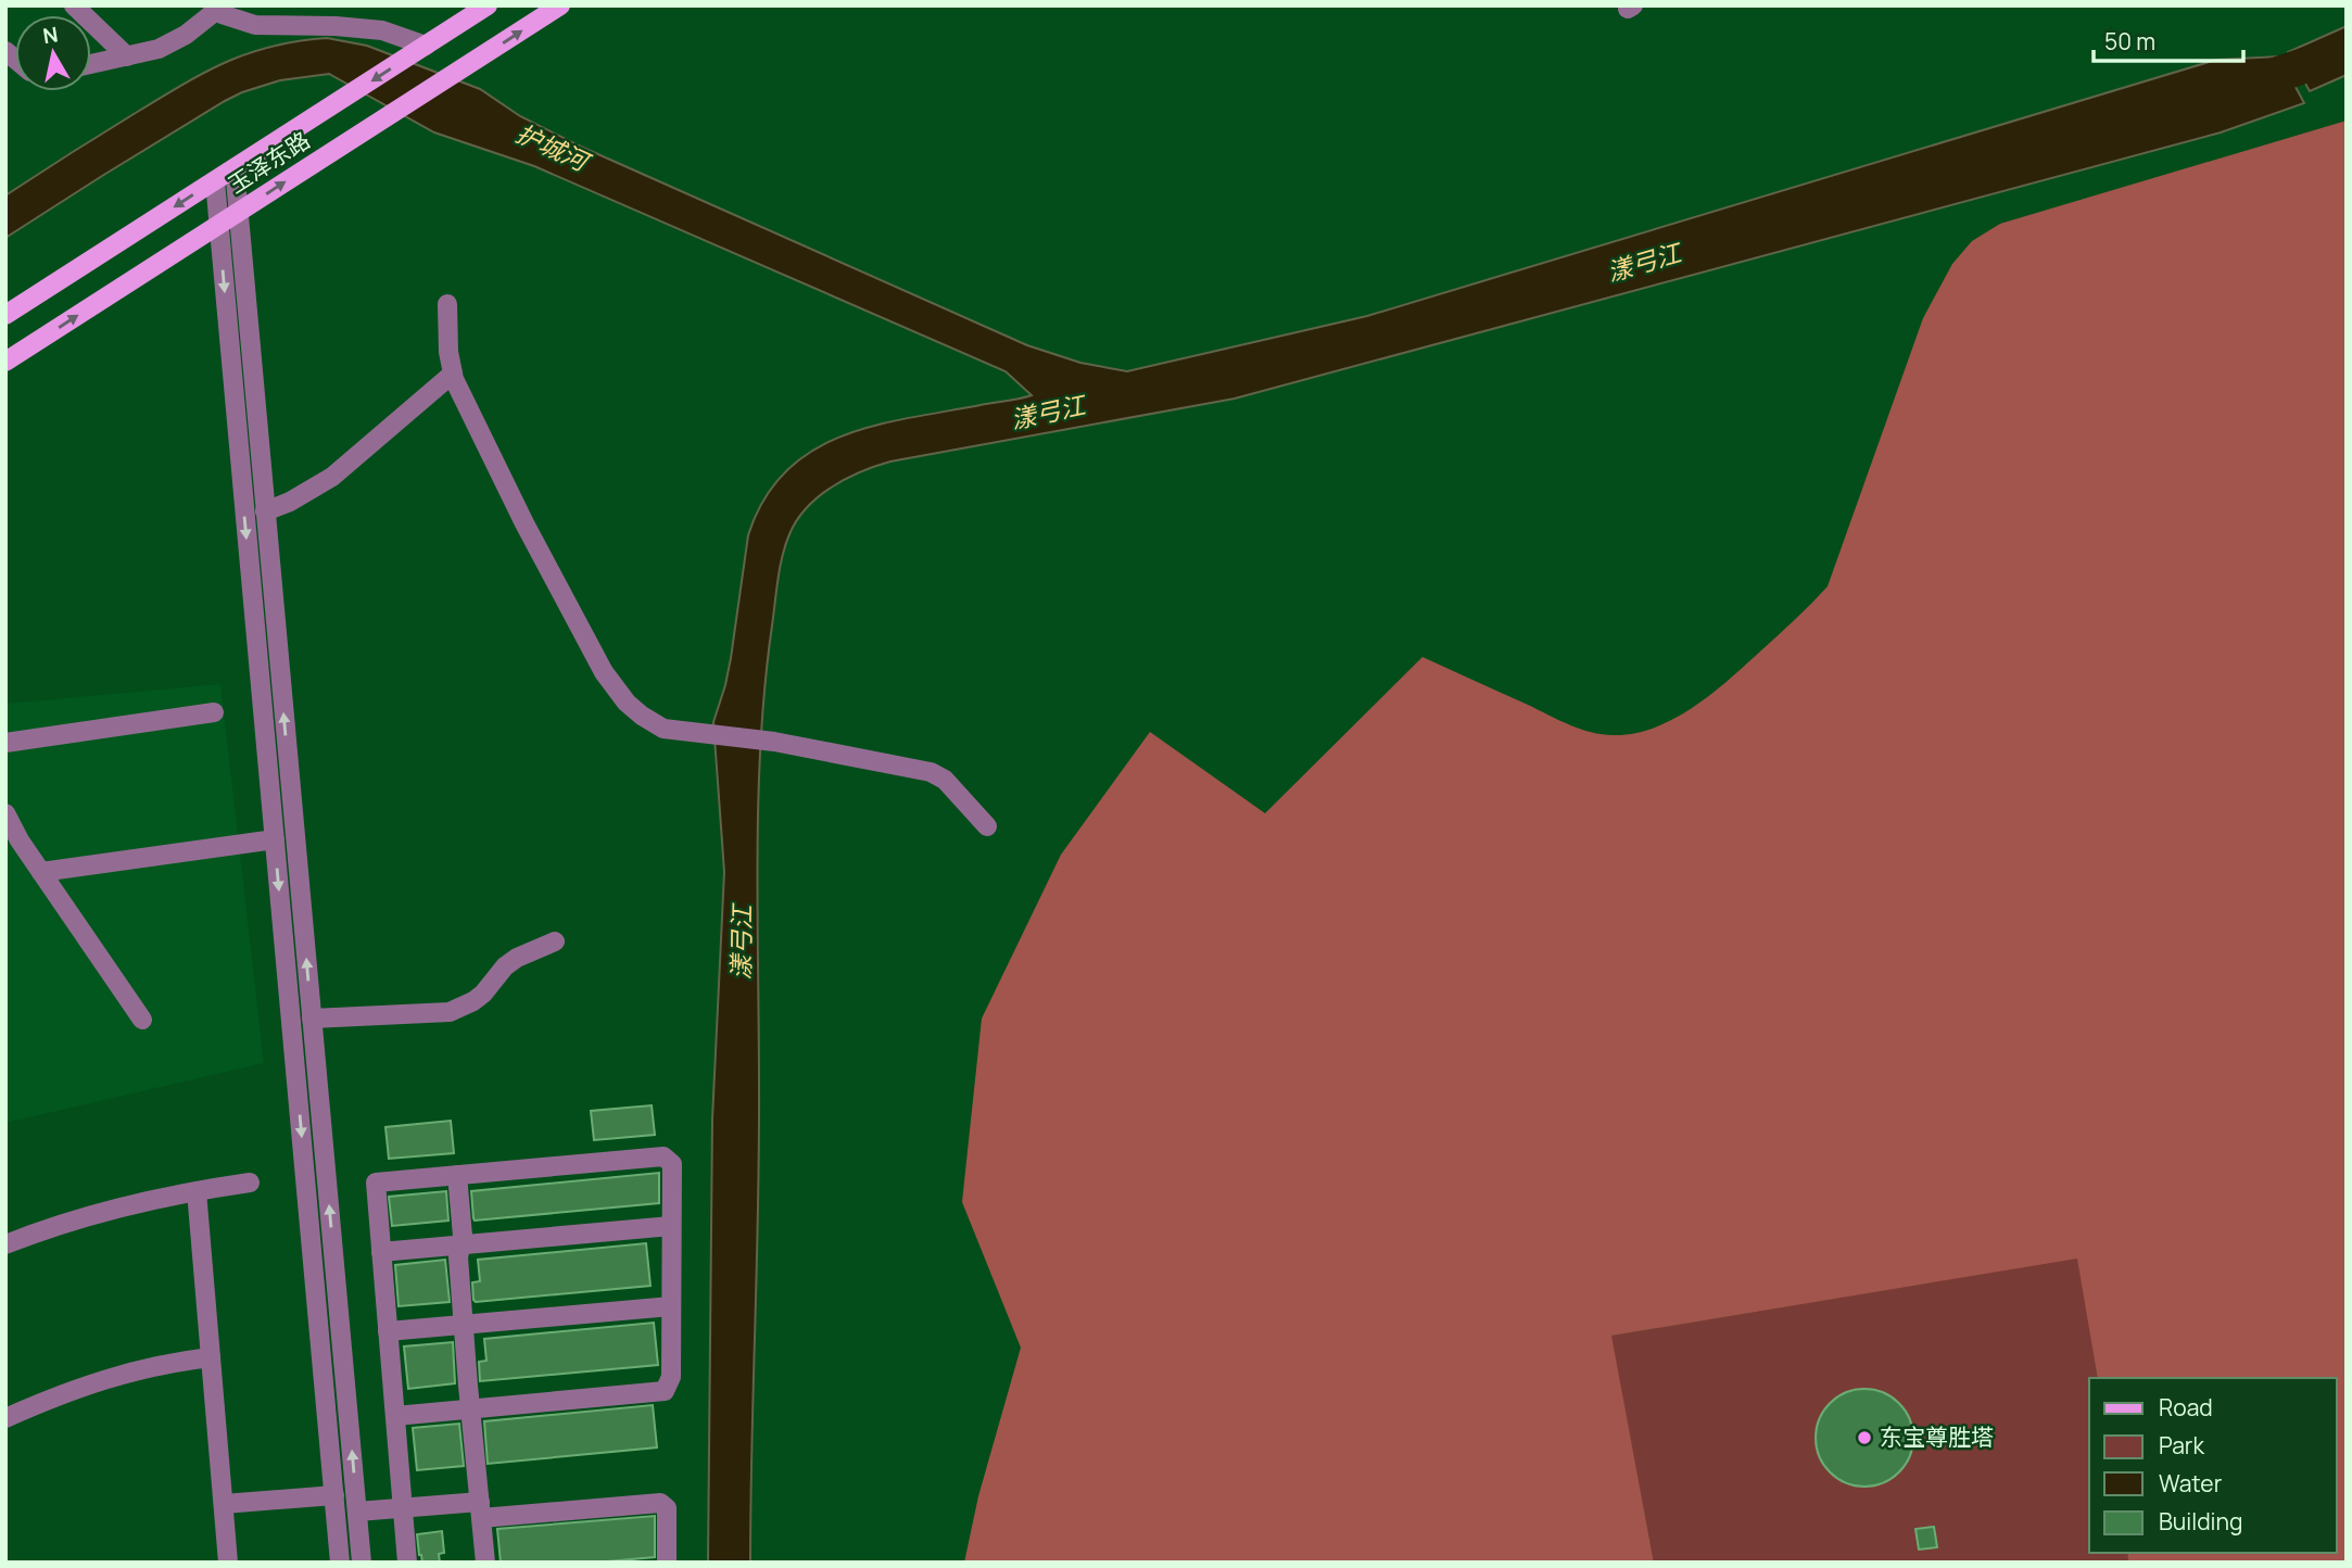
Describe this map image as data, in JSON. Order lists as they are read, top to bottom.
{
  "streets": {
    "main road": ["玉泽东路"]
  },
  "water": ["护城河", "漾弓江"],
  "places": ["东宝尊胜塔"],
  "legend": [
    "Road",
    "Park",
    "Water",
    "Building"
  ],
  "scale_bar": "50 m",
  "north": "top"
}
